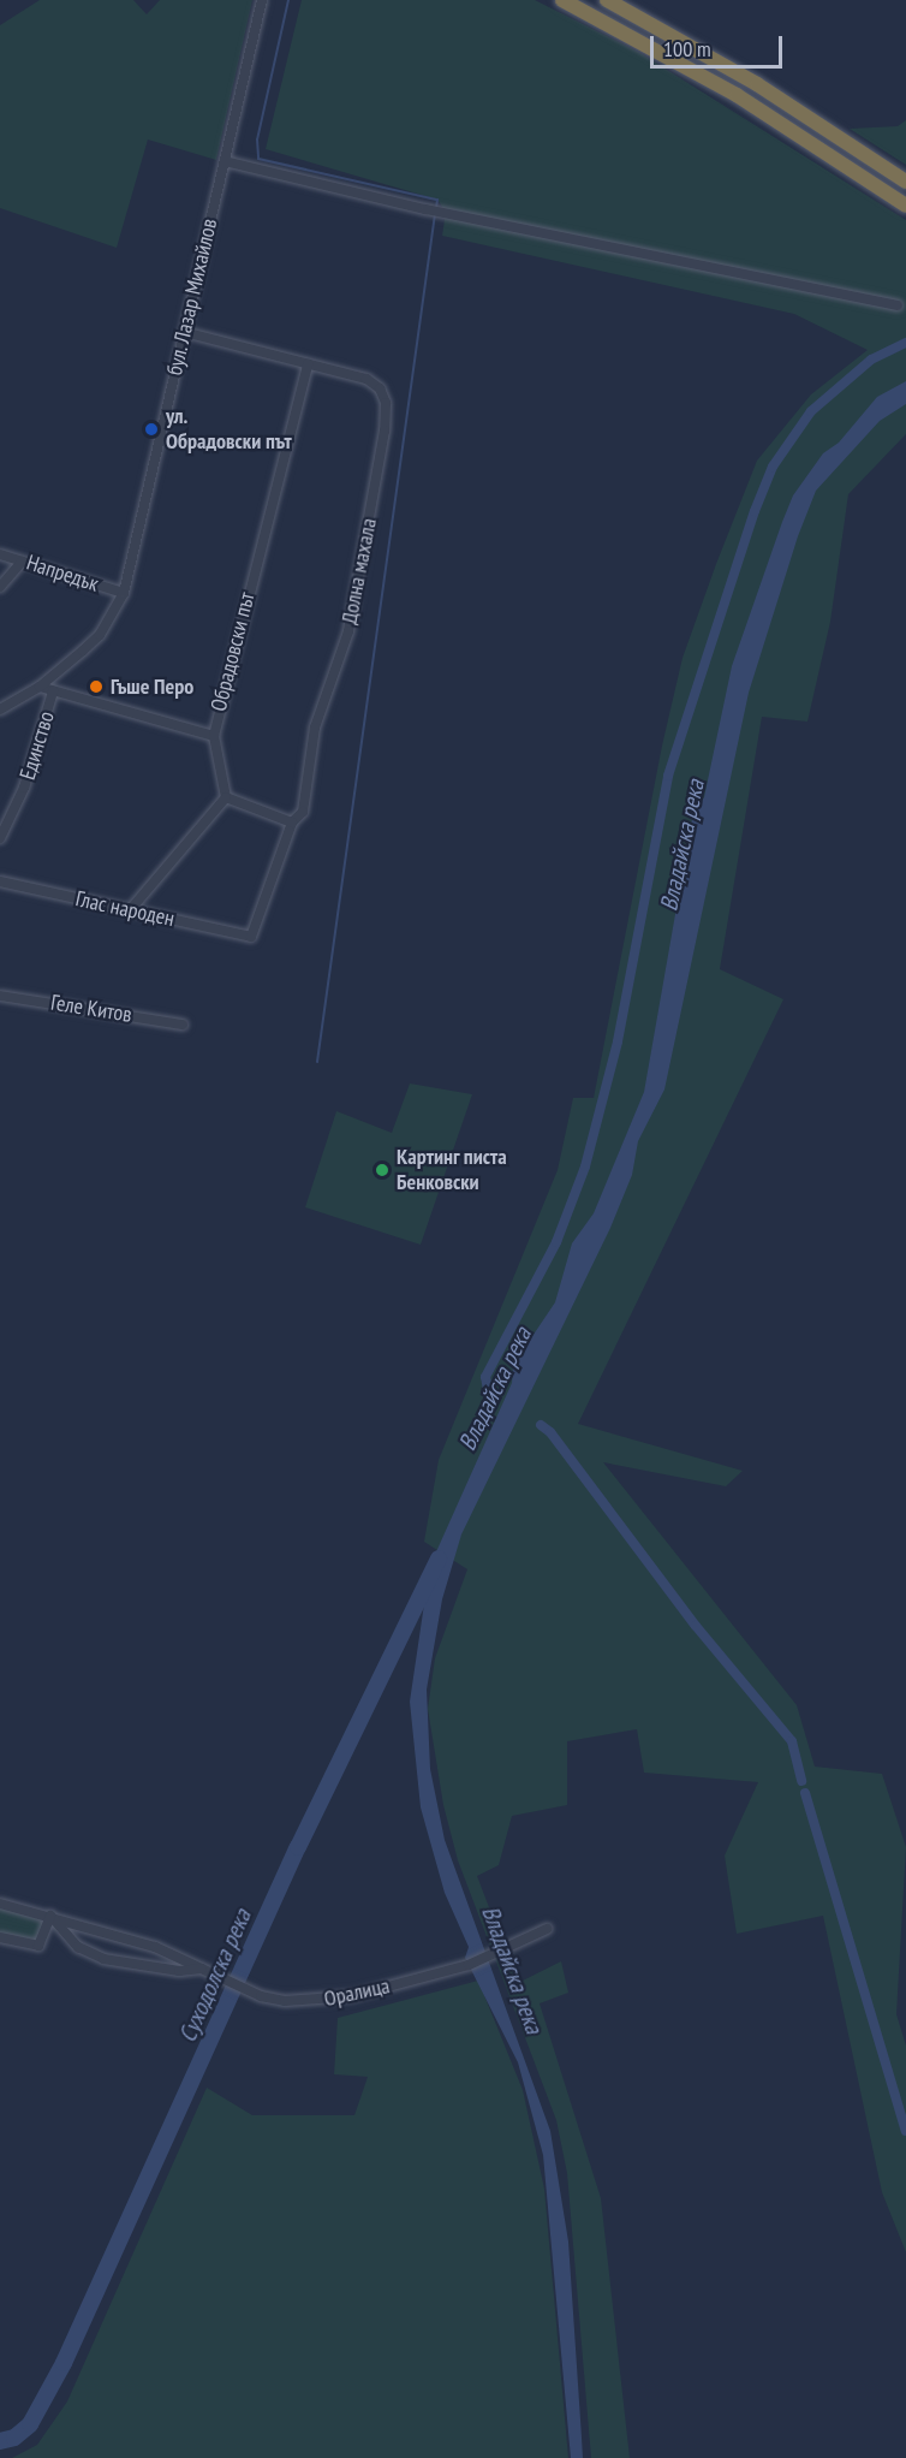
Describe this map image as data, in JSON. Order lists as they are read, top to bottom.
{
  "streets": {
    "street": [
      "бул. Лазар Михайлов",
      "Долна махала",
      "Напредък",
      "Обрадовски път",
      "Единство",
      "Глас народен",
      "Геле Китов",
      "Оралица"
    ]
  },
  "crossings": [
    ["бул. Лазар Михайлов", "Долна махала"],
    ["бул. Лазар Михайлов", "Напредък"],
    ["Долна махала", "Обрадовски път"],
    ["Долна махала", "Глас народен"]
  ],
  "water": ["Владайска река", "Суходолска река"],
  "places": ["ул. Обрадовски път", "Гъше Перо", "Картинг писта Бенковски"],
  "scale_bar": "100 m"
}
